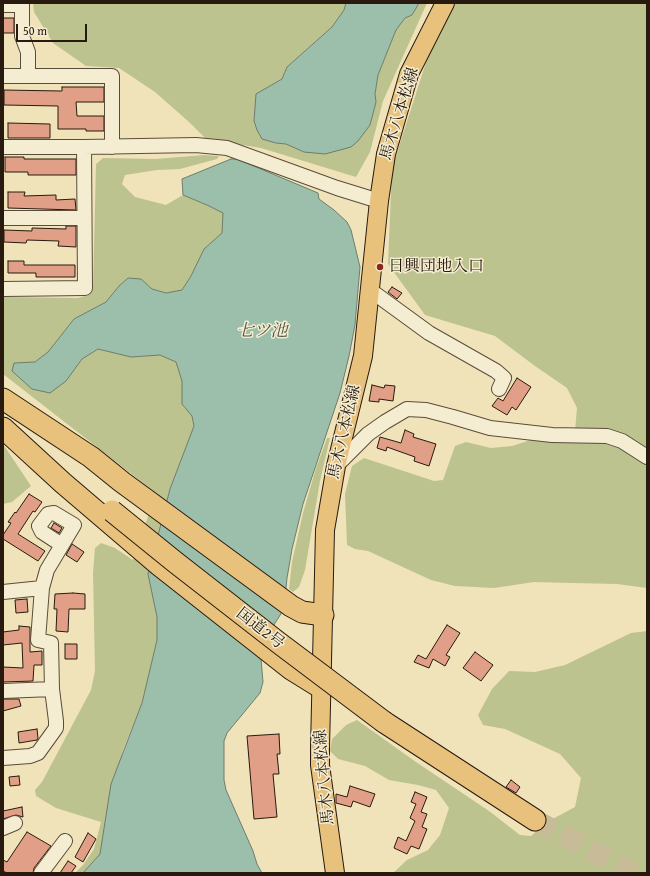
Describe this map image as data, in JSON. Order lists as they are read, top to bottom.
{
  "streets": {
    "highway": ["国道2号"],
    "main road": ["馬木八本松線"]
  },
  "water": ["七ツ池"],
  "places": ["日興団地入口"],
  "scale_bar": "50 m"
}
